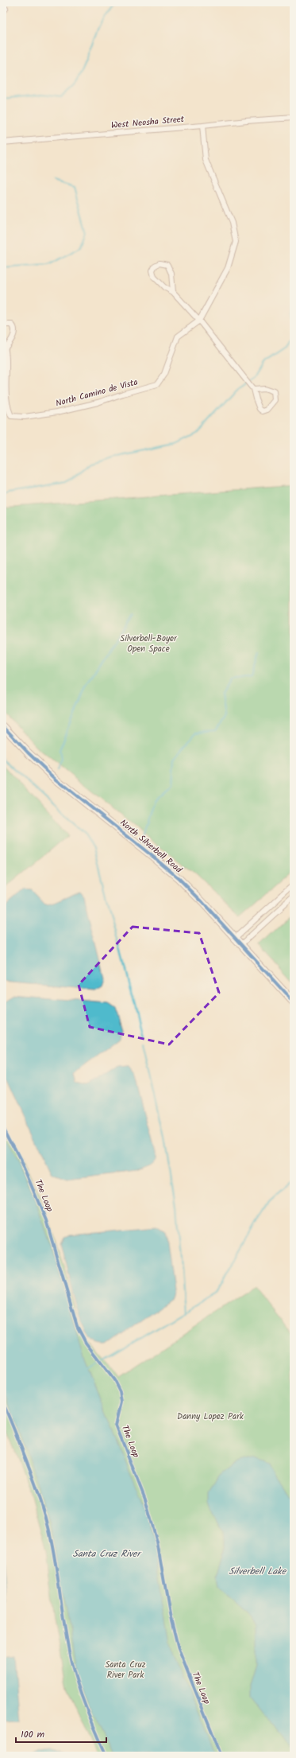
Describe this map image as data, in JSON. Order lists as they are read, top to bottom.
{
  "streets": {
    "main road": ["North Silverbell Road"],
    "street": ["West Neosha Street", "North Camino de Vista"],
    "cycle path": ["The Loop"]
  },
  "crossings": [
    ["West Neosha Street", "North Camino de Vista"]
  ],
  "water": ["Santa Cruz River", "Silverbell Lake"],
  "parks": ["Silverbell-Boyer Open Space", "Danny Lopez Park", "Santa Cruz River Park"],
  "scale_bar": "100 m"
}
